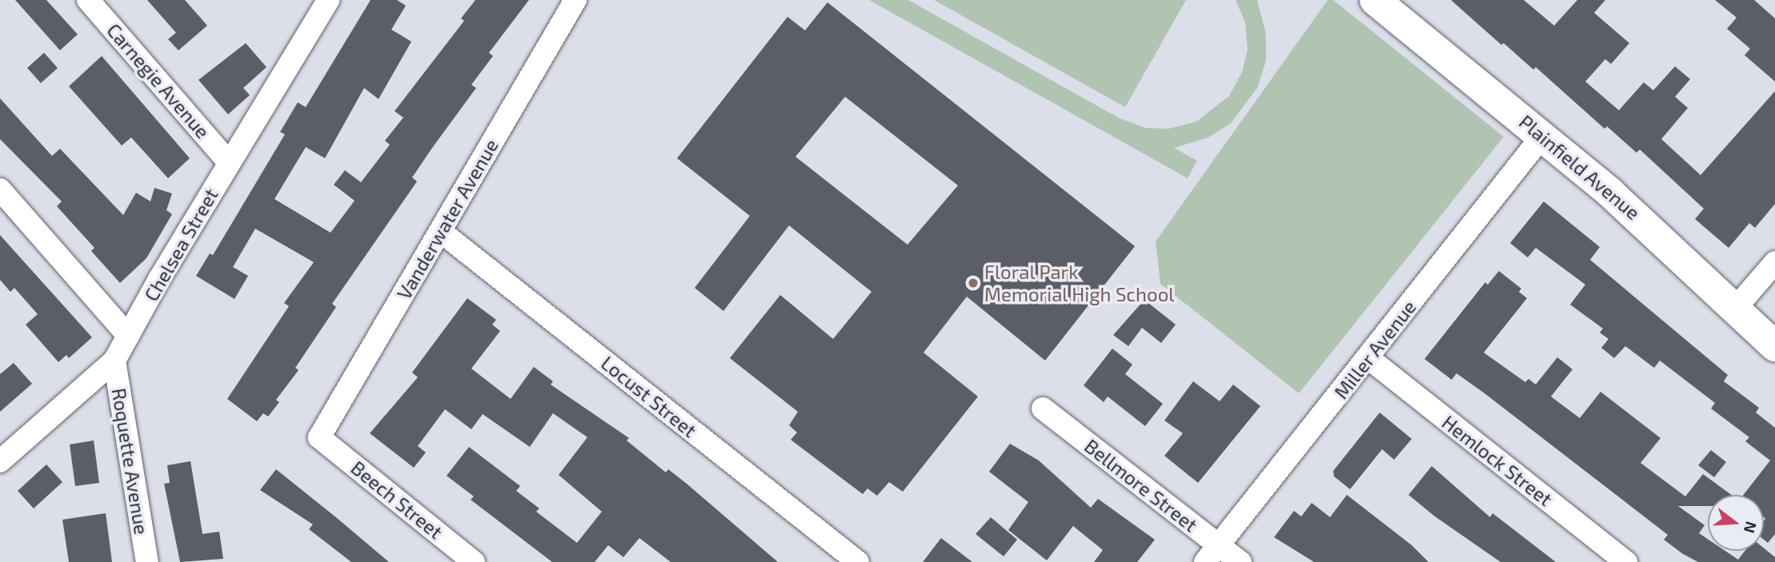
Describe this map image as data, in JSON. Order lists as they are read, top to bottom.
{
  "streets": {
    "main road": ["Plainfield Avenue"],
    "street": [
      "Carnegie Avenue",
      "Vanderwater Avenue",
      "Chelsea Street",
      "Miller Avenue",
      "Locust Street",
      "Hemlock Street",
      "Roquette Avenue",
      "Bellmore Street",
      "Beech Street"
    ]
  },
  "crossings": [
    ["Carnegie Avenue", "Chelsea Street"],
    ["Plainfield Avenue", "Miller Avenue"],
    ["Vanderwater Avenue", "Locust Street"],
    ["Vanderwater Avenue", "Beech Street"],
    ["Chelsea Street", "Roquette Avenue"],
    ["Miller Avenue", "Hemlock Street"],
    ["Miller Avenue", "Bellmore Street"]
  ],
  "places": ["Floral Park Memorial High School"],
  "north": "right"
}
